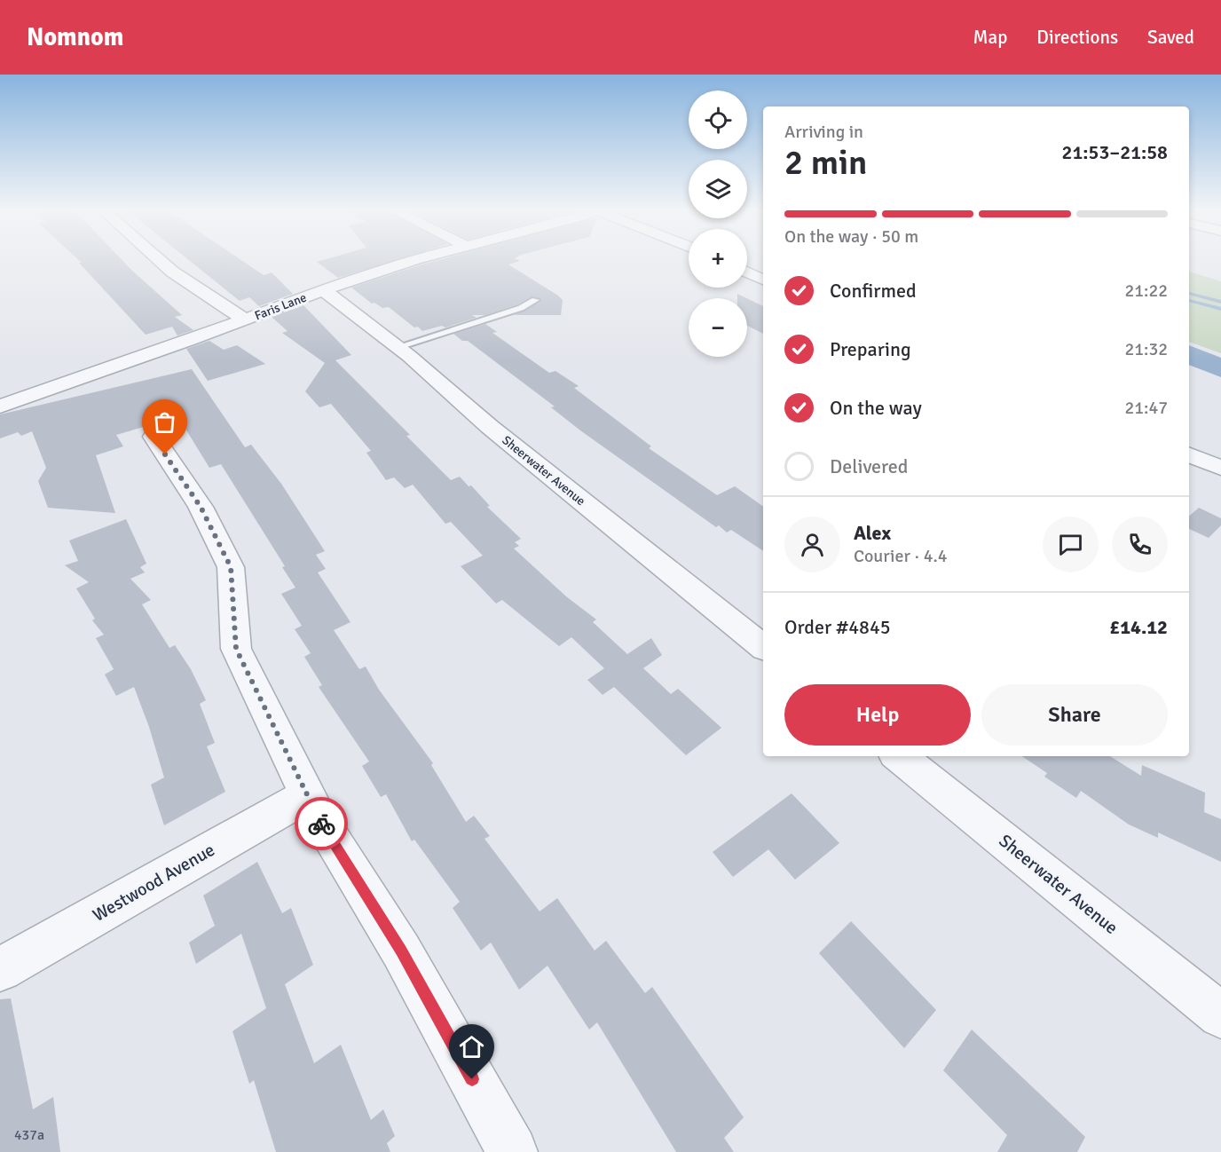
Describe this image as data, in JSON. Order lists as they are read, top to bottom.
{
  "streets": {
    "street": ["Faris Lane", "Sheerwater Avenue", "Westwood Avenue"]
  },
  "crossings": [
    ["Faris Lane", "Sheerwater Avenue"]
  ],
  "house_numbers": ["437a"],
  "page": {
    "header": "Nomnom",
    "nav": ["Map", "Directions", "Saved"],
    "map_buttons": ["+", "−"],
    "heading": ["2 min", "Arriving in", "21:53–21:58"],
    "panel": [
      "Alex",
      "Courier · 4.4",
      "Order #4845",
      "£14.12"
    ],
    "bar": "On the way · 50 m",
    "list": [
      ["Confirmed", "21:22"],
      ["Preparing", "21:32"],
      ["On the way", "21:47"],
      "Delivered"
    ],
    "buttons": ["Help", "Share"]
  }
}
